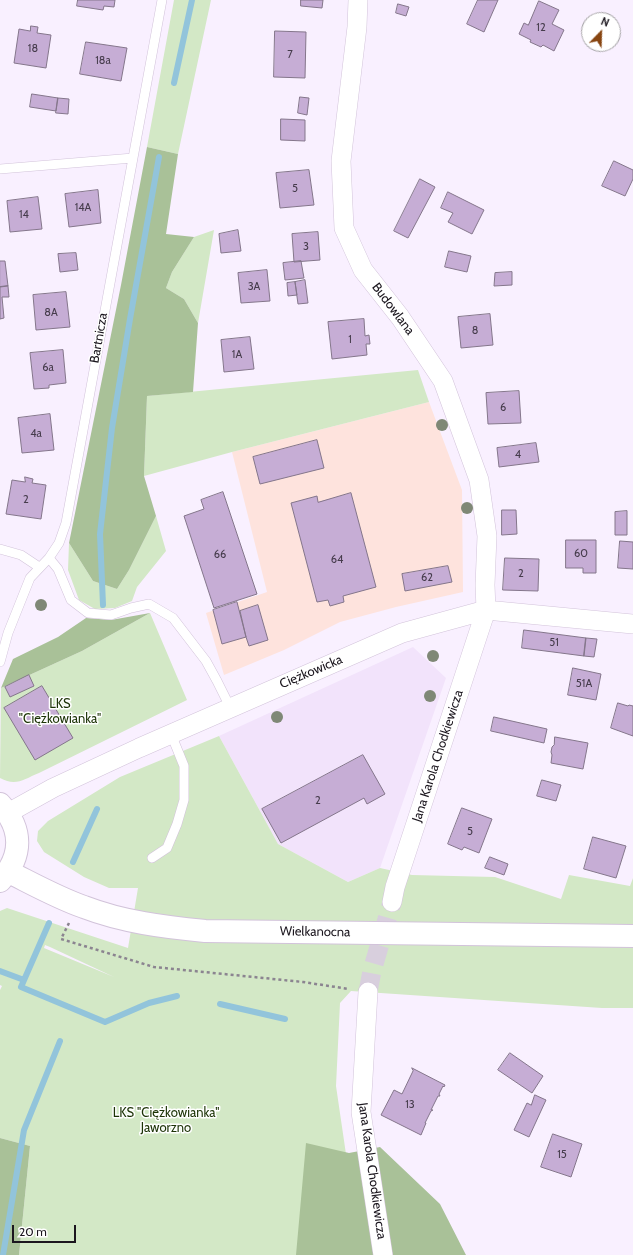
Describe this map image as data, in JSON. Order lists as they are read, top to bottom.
{
  "streets": {
    "street": [
      "Budowlana",
      "Ciężkowicka",
      "Jana Karola Chodkiewicza",
      "Wielkanocna"
    ],
    "lane": ["Bartnicza"]
  },
  "crossings": [
    ["Budowlana", "Ciężkowicka"],
    ["Budowlana", "Jana Karola Chodkiewicza"],
    ["Ciężkowicka", "Jana Karola Chodkiewicza"]
  ],
  "parks": ["LKS \"Ciężkowianka\"", "LKS \"Ciężkowianka\" Jaworzno"],
  "house_numbers": [
    "12",
    "18",
    "7",
    "18a",
    "5",
    "14A",
    "14",
    "3",
    "3A",
    "8A",
    "8",
    "1",
    "1A",
    "6a",
    "6",
    "4a",
    "4",
    "2",
    "60",
    "66",
    "64",
    "2",
    "62",
    "51",
    "51A",
    "2",
    "5",
    "13",
    "15"
  ],
  "scale_bar": "20 m",
  "north": "top right"
}
